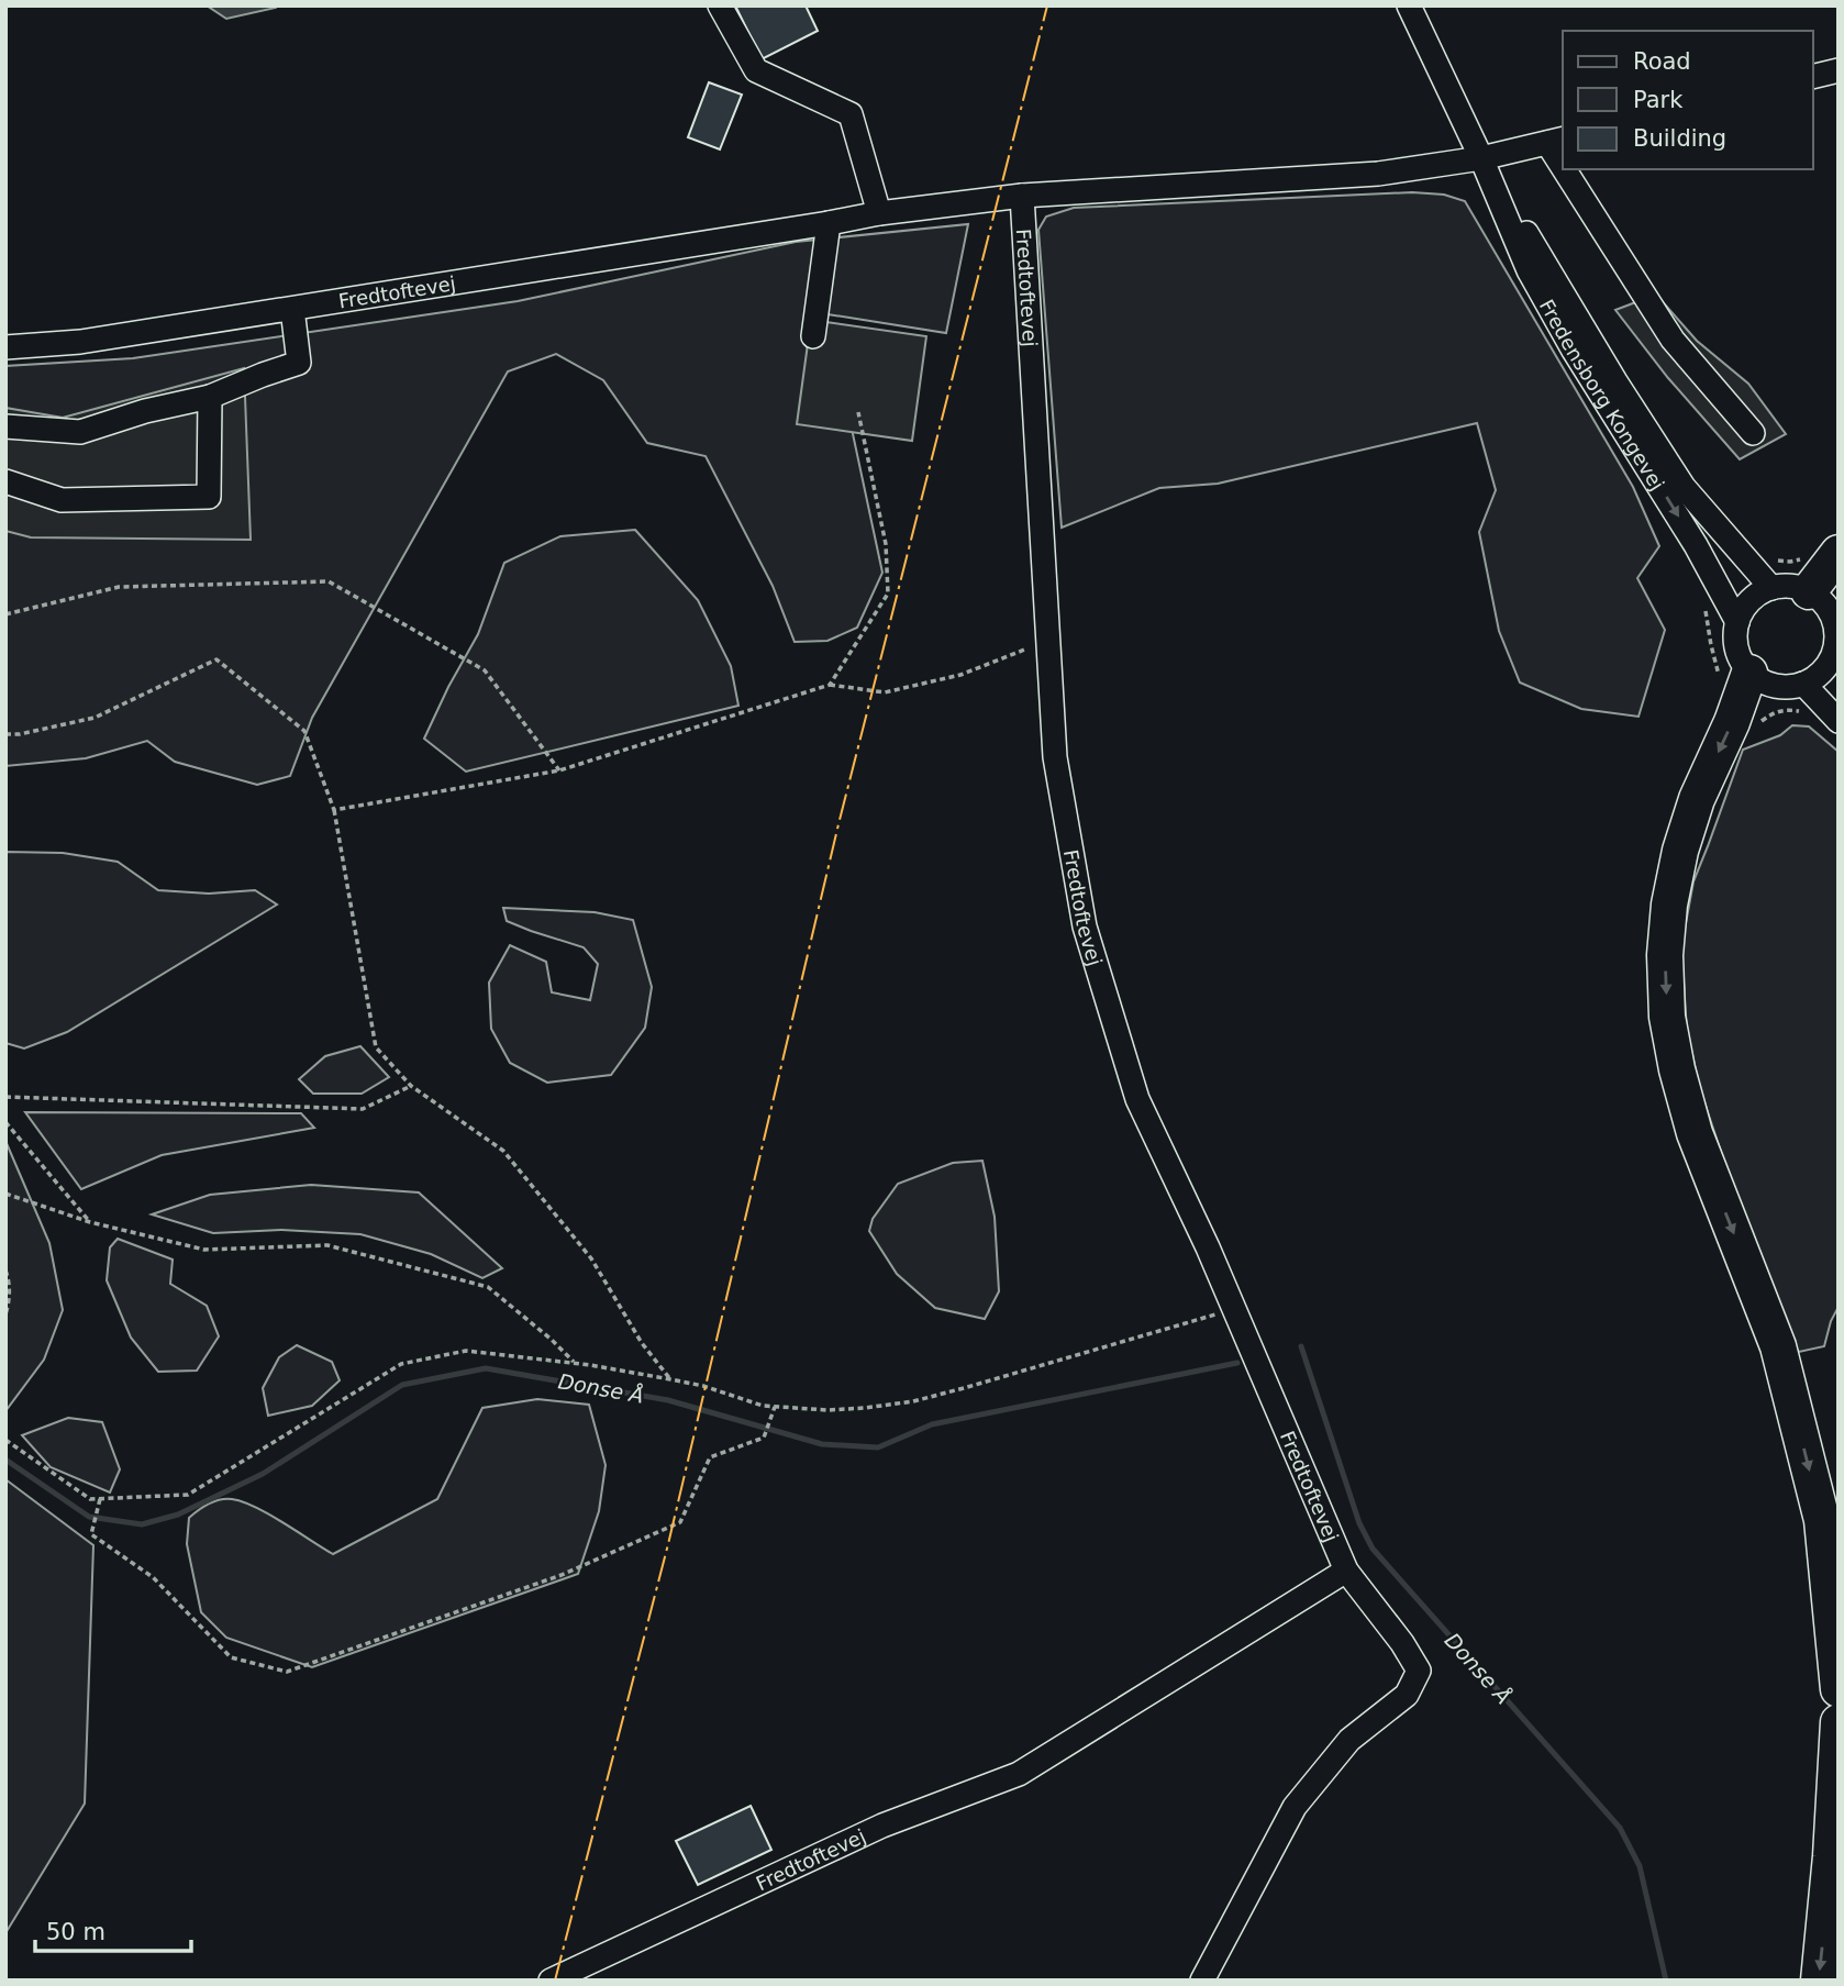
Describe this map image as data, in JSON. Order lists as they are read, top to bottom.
{
  "streets": {
    "street": ["Fredtoftevej", "Fredensborg Kongevej"]
  },
  "crossings": [
    ["Fredtoftevej", "Fredensborg Kongevej"]
  ],
  "water": ["Donse Å"],
  "legend": ["Road", "Park", "Building"],
  "scale_bar": "50 m"
}
